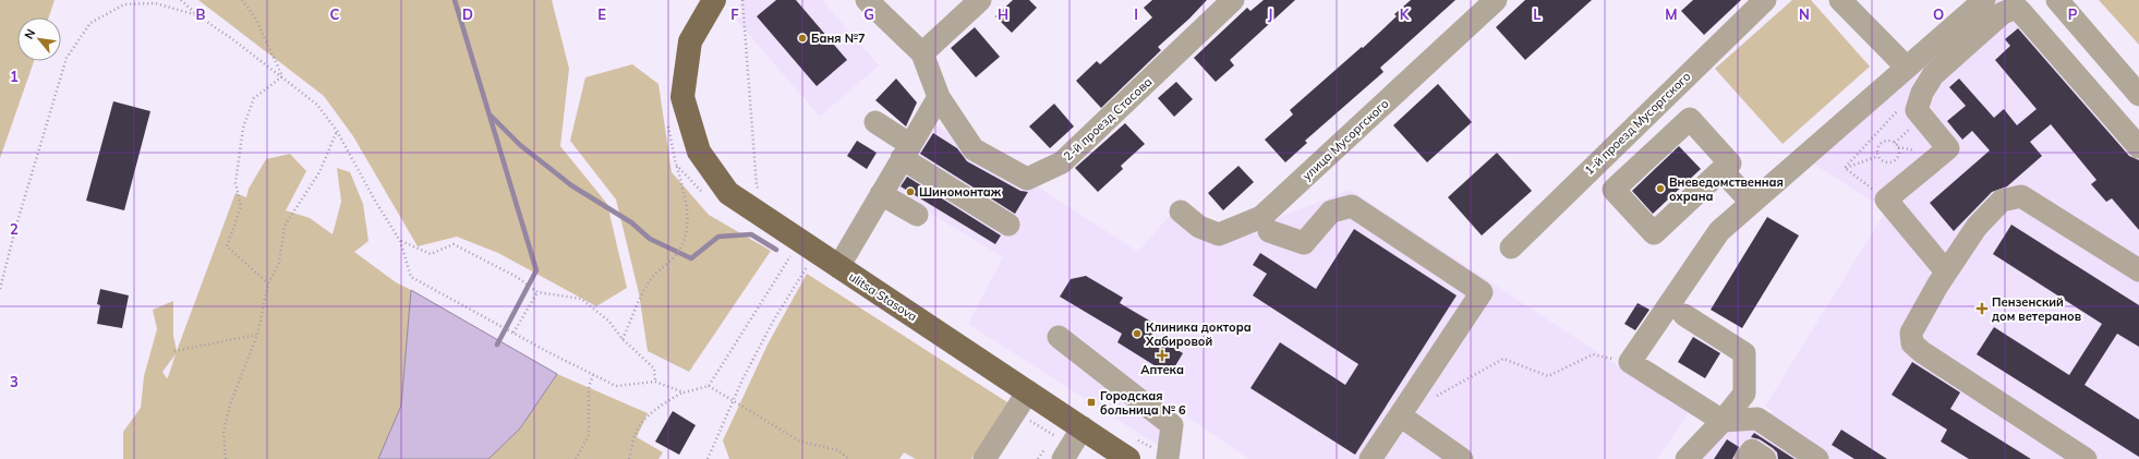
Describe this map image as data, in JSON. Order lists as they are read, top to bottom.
{
  "streets": {
    "main road": ["ulitsa Stasova"],
    "street": ["2-й проезд Стасова", "1-й проезд Мусоргского", "улица Мусоргского"]
  },
  "places": {
    "other": [
      "Баня №7",
      "Вневедомственная охрана",
      "Шиномонтаж",
      "Клиника доктора Хабировой"
    ],
    "health": ["Пензенский дом ветеранов", "Аптека"],
    "transit": ["Городская больница № 6"]
  },
  "north": "top left",
  "grid": {
    "columns": [
      "B",
      "C",
      "D",
      "E",
      "F",
      "G",
      "H",
      "I",
      "J",
      "K",
      "L",
      "M",
      "N",
      "O",
      "P"
    ],
    "rows": ["1", "2", "3"]
  }
}
